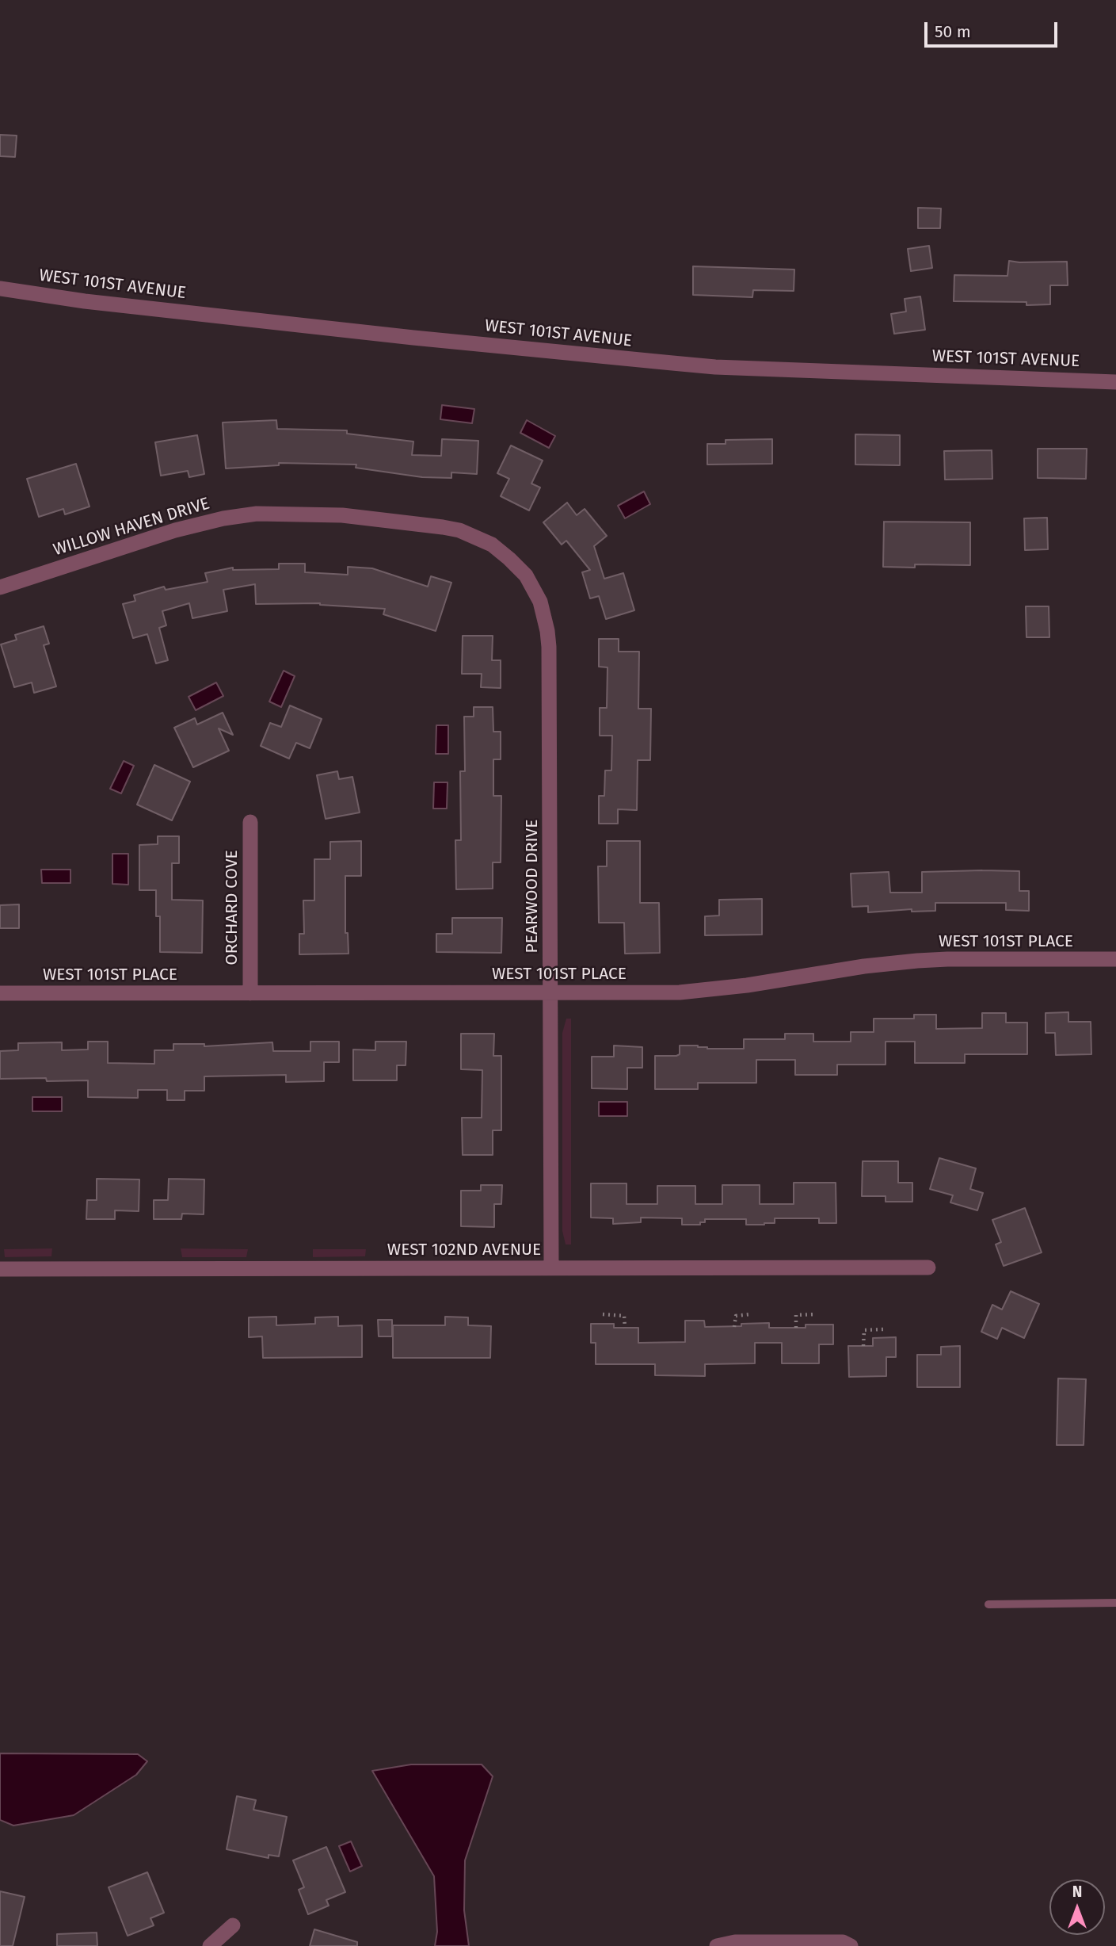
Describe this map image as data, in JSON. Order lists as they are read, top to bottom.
{
  "streets": {
    "street": [
      "WEST 101ST AVENUE",
      "WILLOW HAVEN DRIVE",
      "PEARWOOD DRIVE",
      "ORCHARD COVE",
      "WEST 101ST PLACE",
      "WEST 102ND AVENUE"
    ]
  },
  "crossings": [
    ["WILLOW HAVEN DRIVE", "PEARWOOD DRIVE"],
    ["PEARWOOD DRIVE", "WEST 101ST PLACE"],
    ["PEARWOOD DRIVE", "WEST 102ND AVENUE"],
    ["ORCHARD COVE", "WEST 101ST PLACE"]
  ],
  "scale_bar": "50 m",
  "north": "top"
}
